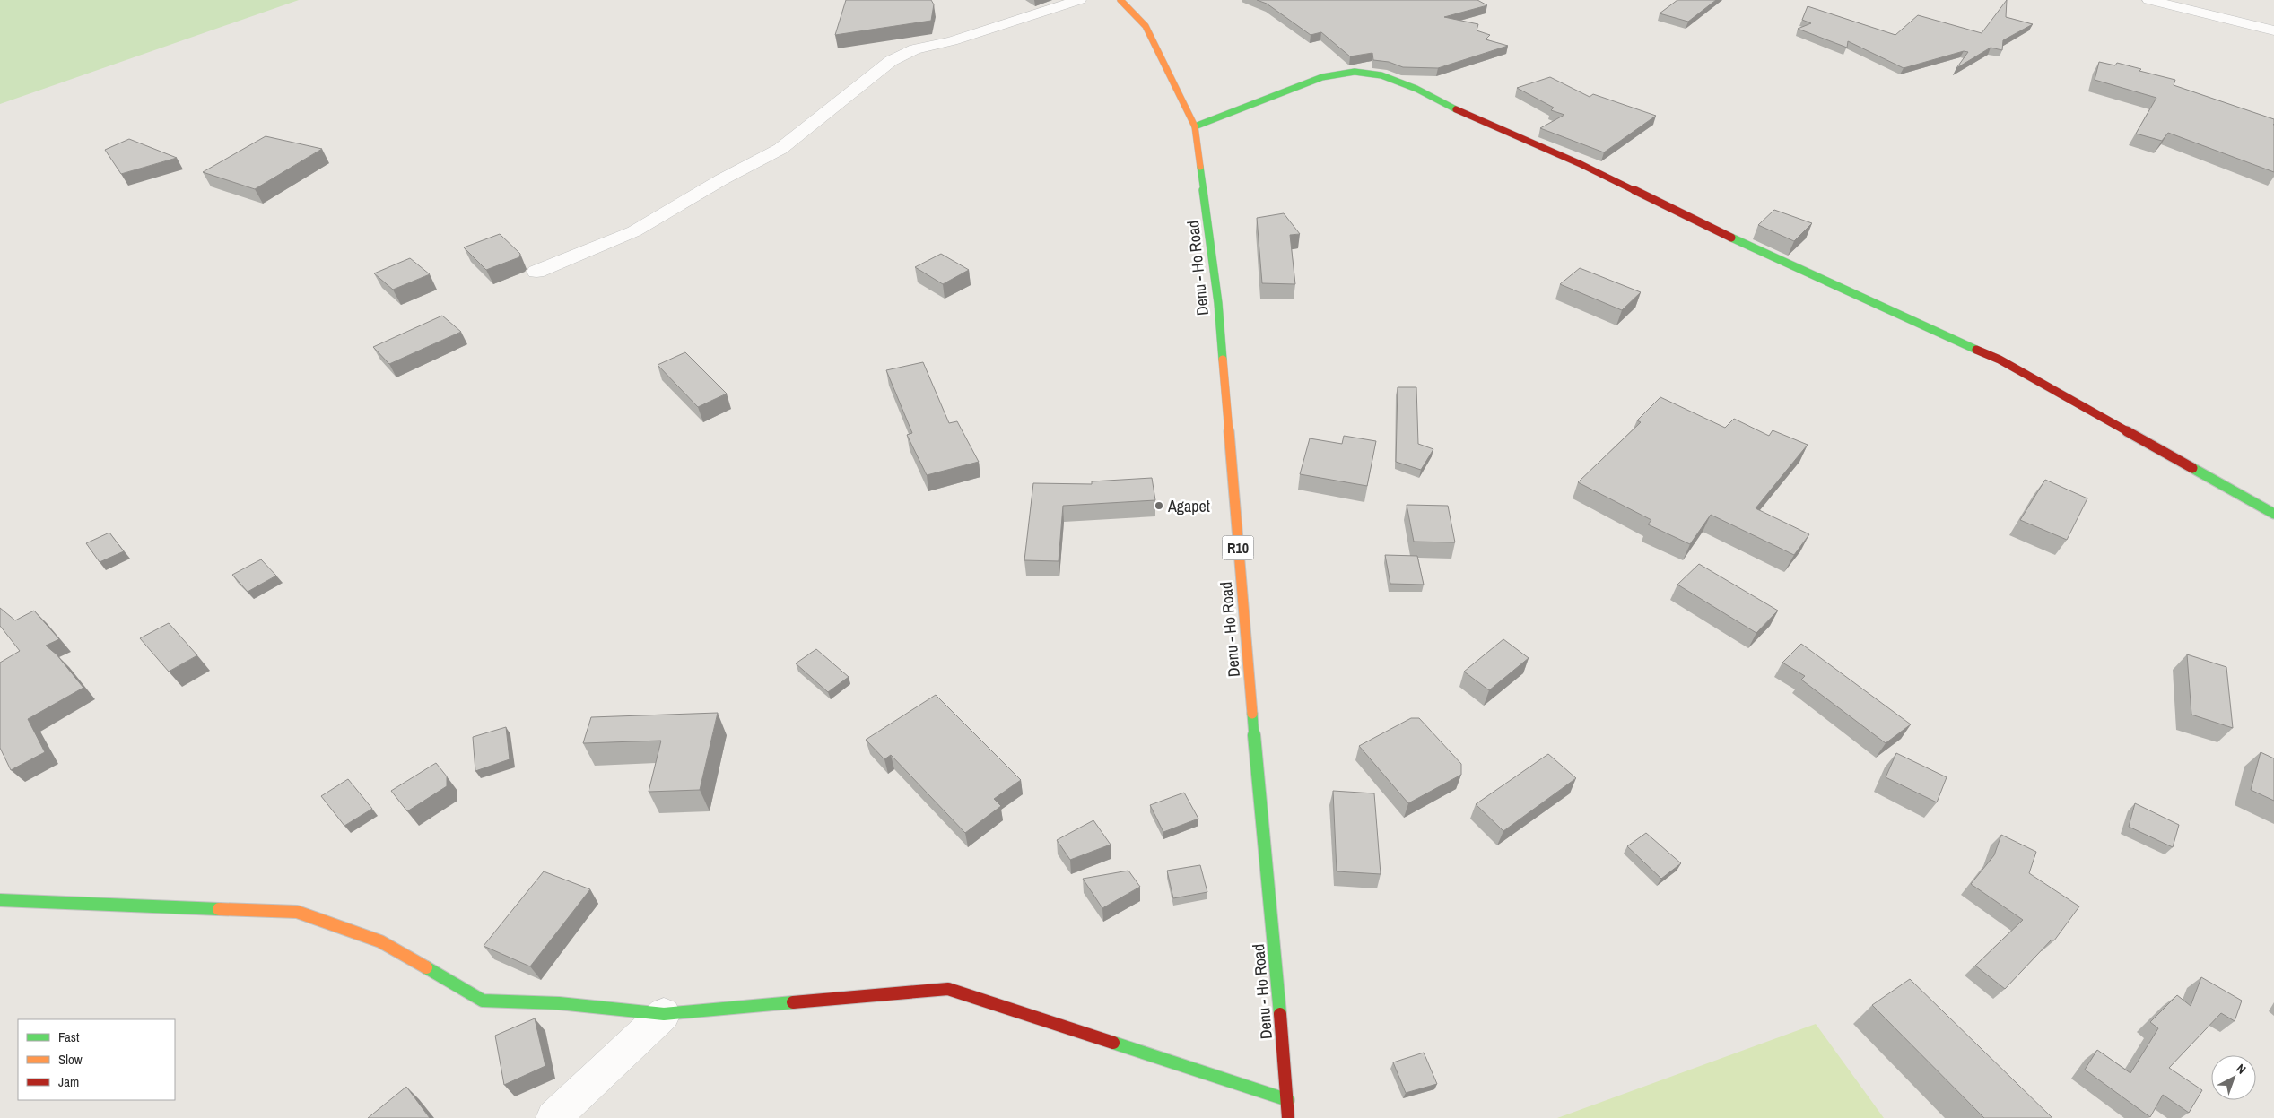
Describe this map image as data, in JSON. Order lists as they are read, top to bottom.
{
  "streets": {
    "street": ["Denu - Ho Road", "R10"]
  },
  "places": ["Agapet"],
  "legend": ["Fast", "Slow", "Jam"],
  "north": "top right"
}
